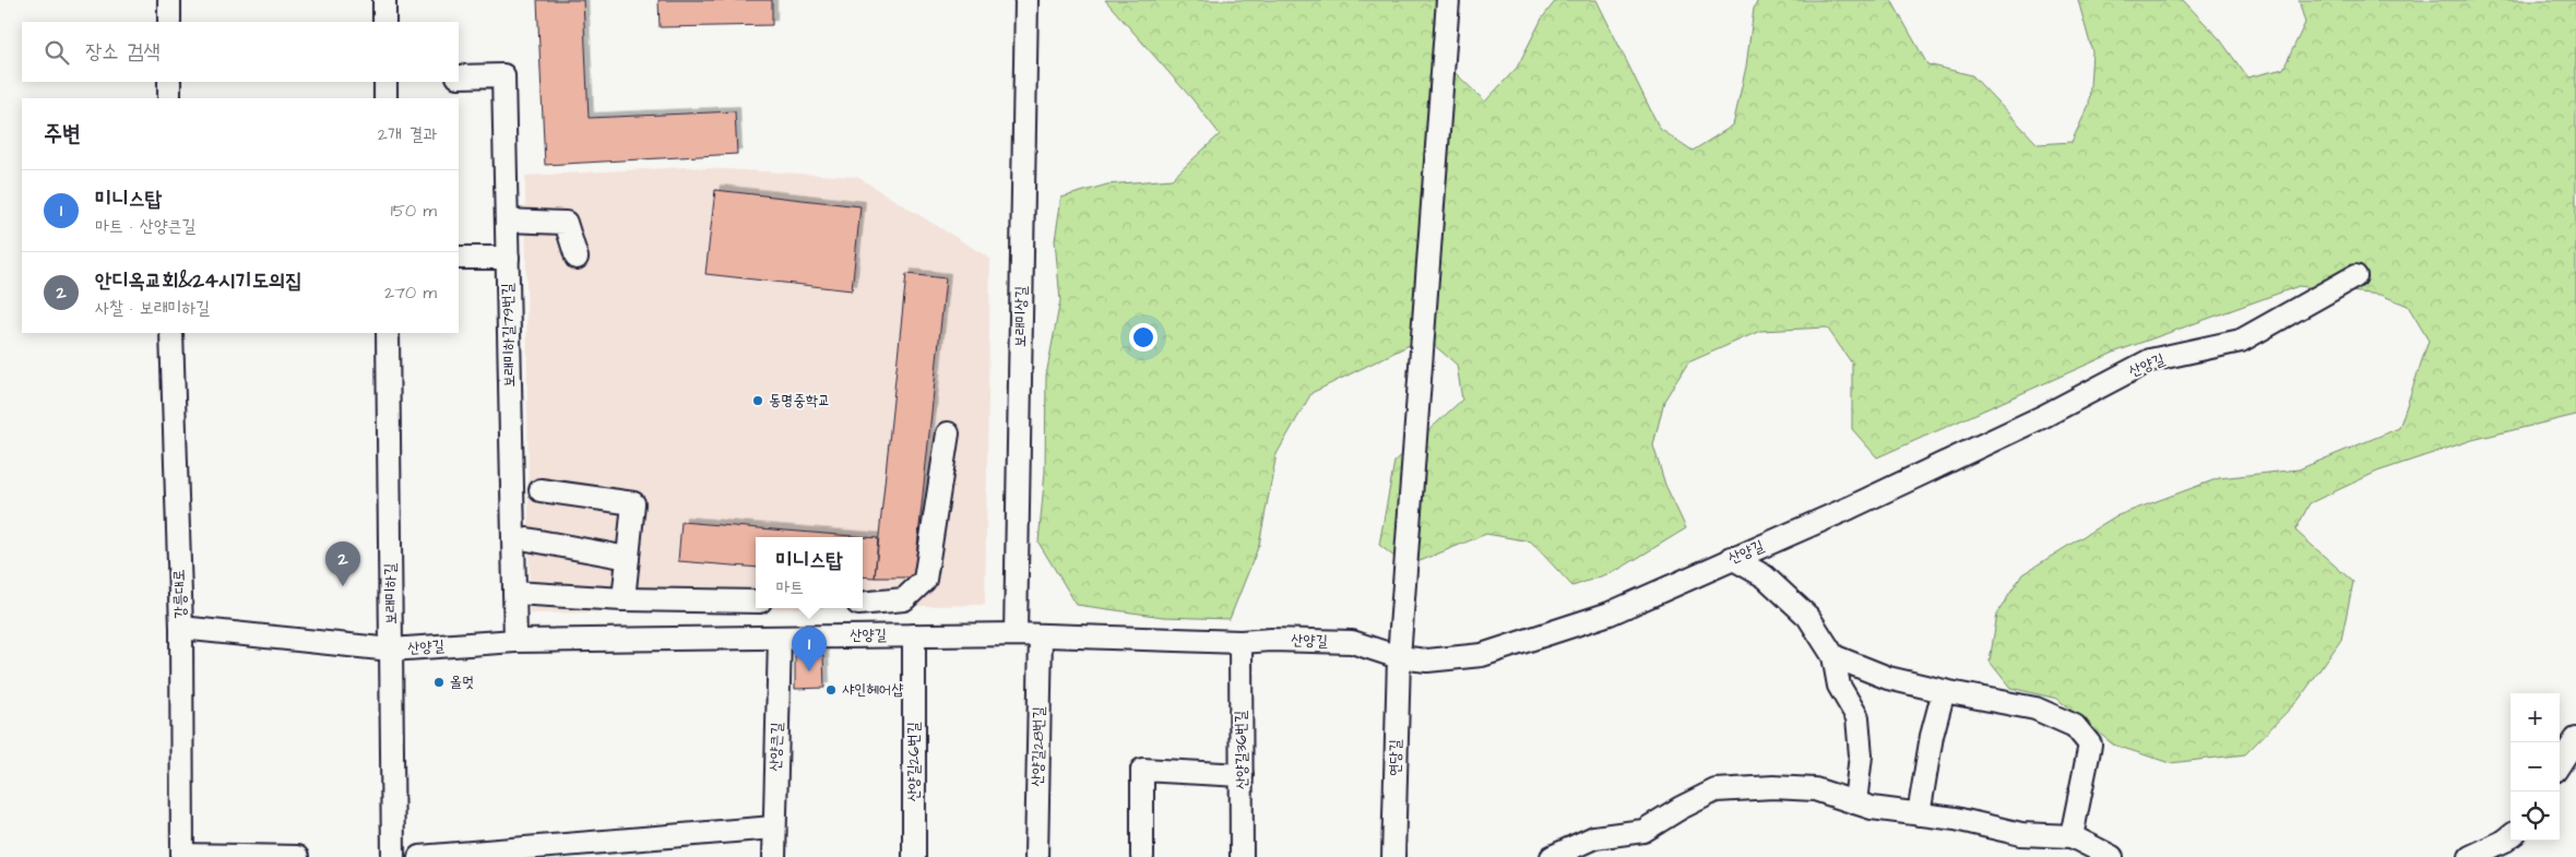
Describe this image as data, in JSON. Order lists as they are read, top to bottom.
{
  "streets": {
    "street": [
      "보래미상길",
      "보래미하길79번길",
      "산양길",
      "강릉대로",
      "보래미하길",
      "산양큰길",
      "산양길28번길",
      "산양길36번길",
      "연당길",
      "산양길26번길"
    ]
  },
  "crossings": [
    ["보래미상길", "산양길"],
    ["보래미하길79번길", "산양길"],
    ["산양길", "강릉대로"],
    ["산양길", "보래미하길"],
    ["산양길", "산양큰길"],
    ["산양길", "산양길28번길"],
    ["산양길", "산양길36번길"],
    ["산양길", "연당길"],
    ["산양길", "산양길26번길"]
  ],
  "places": ["동명중학교", "올멋", "샤인헤어샵"],
  "page": {
    "search": "장소 검색",
    "heading": ["주변", "2개 결과"],
    "list": [
      {
        "mark": "1",
        "name": "미니스탑",
        "note": "마트 · 산양큰길",
        "value": "150 m"
      },
      {
        "mark": "2",
        "name": "안디옥교회&24시기도의집",
        "note": "사찰 · 보래미하길",
        "value": "270 m"
      }
    ],
    "popup": ["미니스탑", "마트"],
    "pins": ["2", "1"],
    "map_buttons": ["+", "−"]
  }
}
